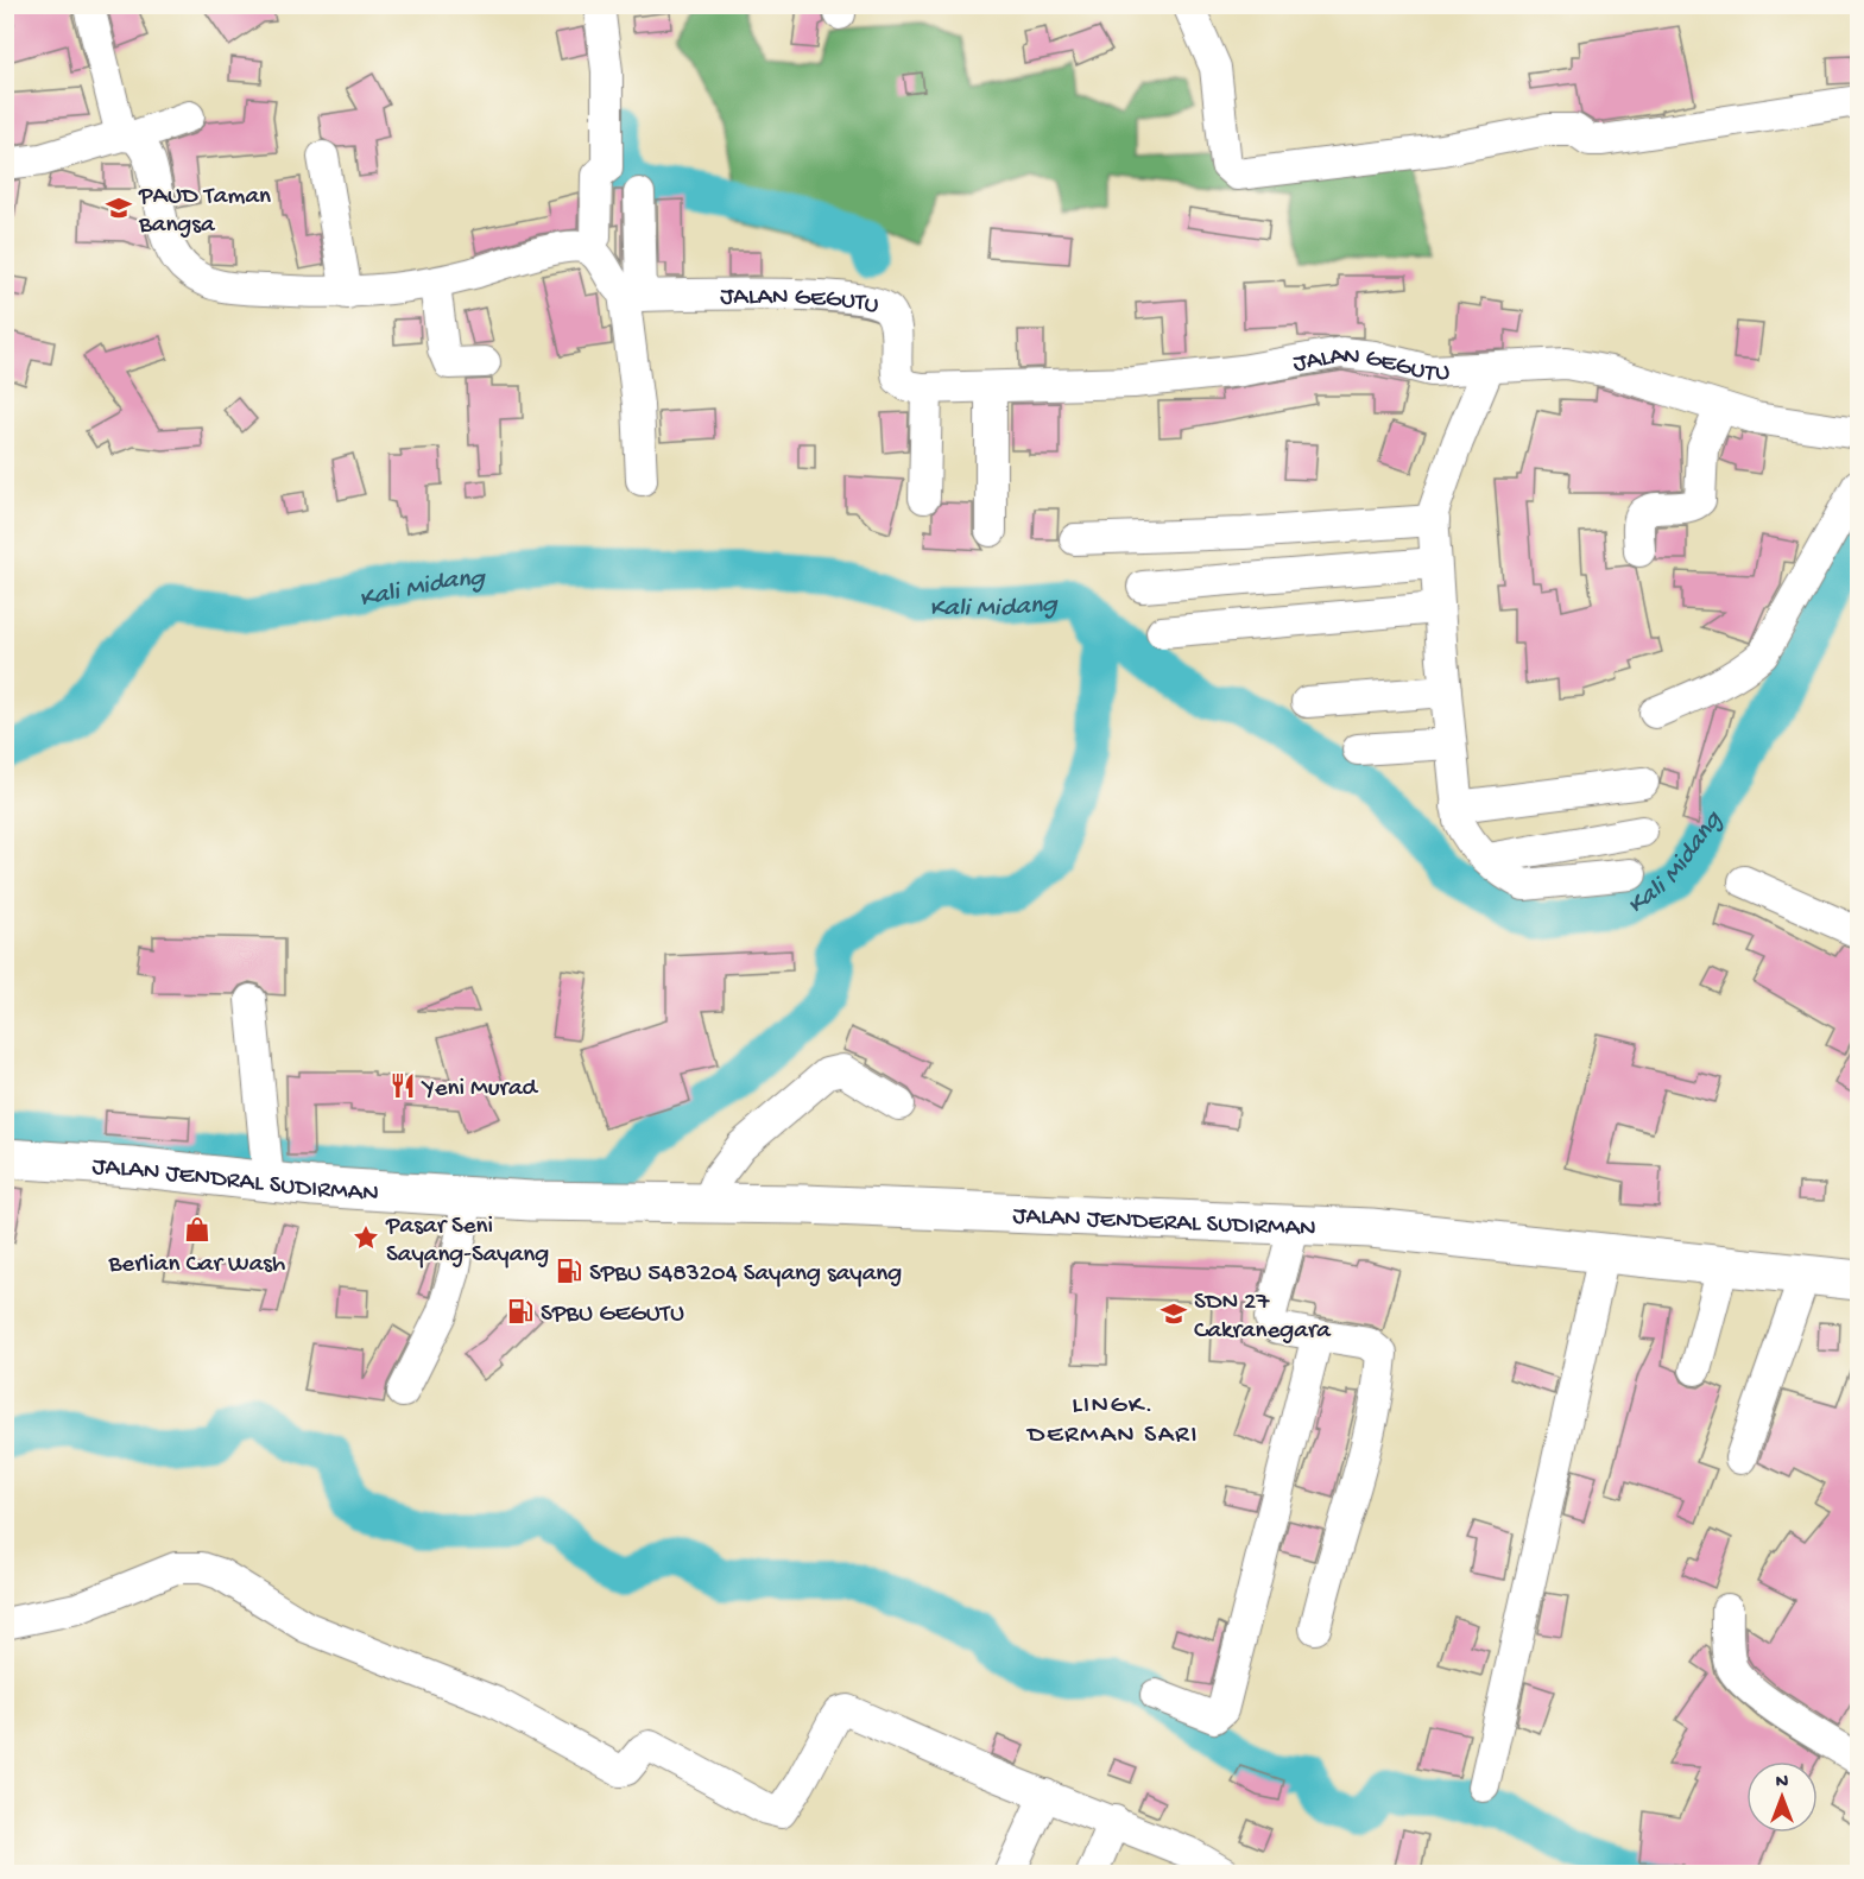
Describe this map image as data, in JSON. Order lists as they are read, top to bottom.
{
  "streets": {
    "highway": ["JALAN JENDRAL SUDIRMAN", "JALAN JENDERAL SUDIRMAN"],
    "street": ["JALAN GEGUTU"]
  },
  "crossings": [
    ["JALAN JENDRAL SUDIRMAN", "JALAN JENDERAL SUDIRMAN"]
  ],
  "districts": ["LINGK. DERMAN SARI"],
  "water": ["Kali Midang"],
  "places": {
    "school or university": ["PAUD Taman Bangsa", "SDN 27 Cakranegara"],
    "restaurant": ["Yeni Murad"],
    "shop": ["Berlian Car Wash"],
    "place": ["Pasar Seni Sayang-Sayang"],
    "fuel station": ["SPBU 5483204 Sayang sayang", "SPBU GEGUTU"]
  },
  "north": "top"
}
